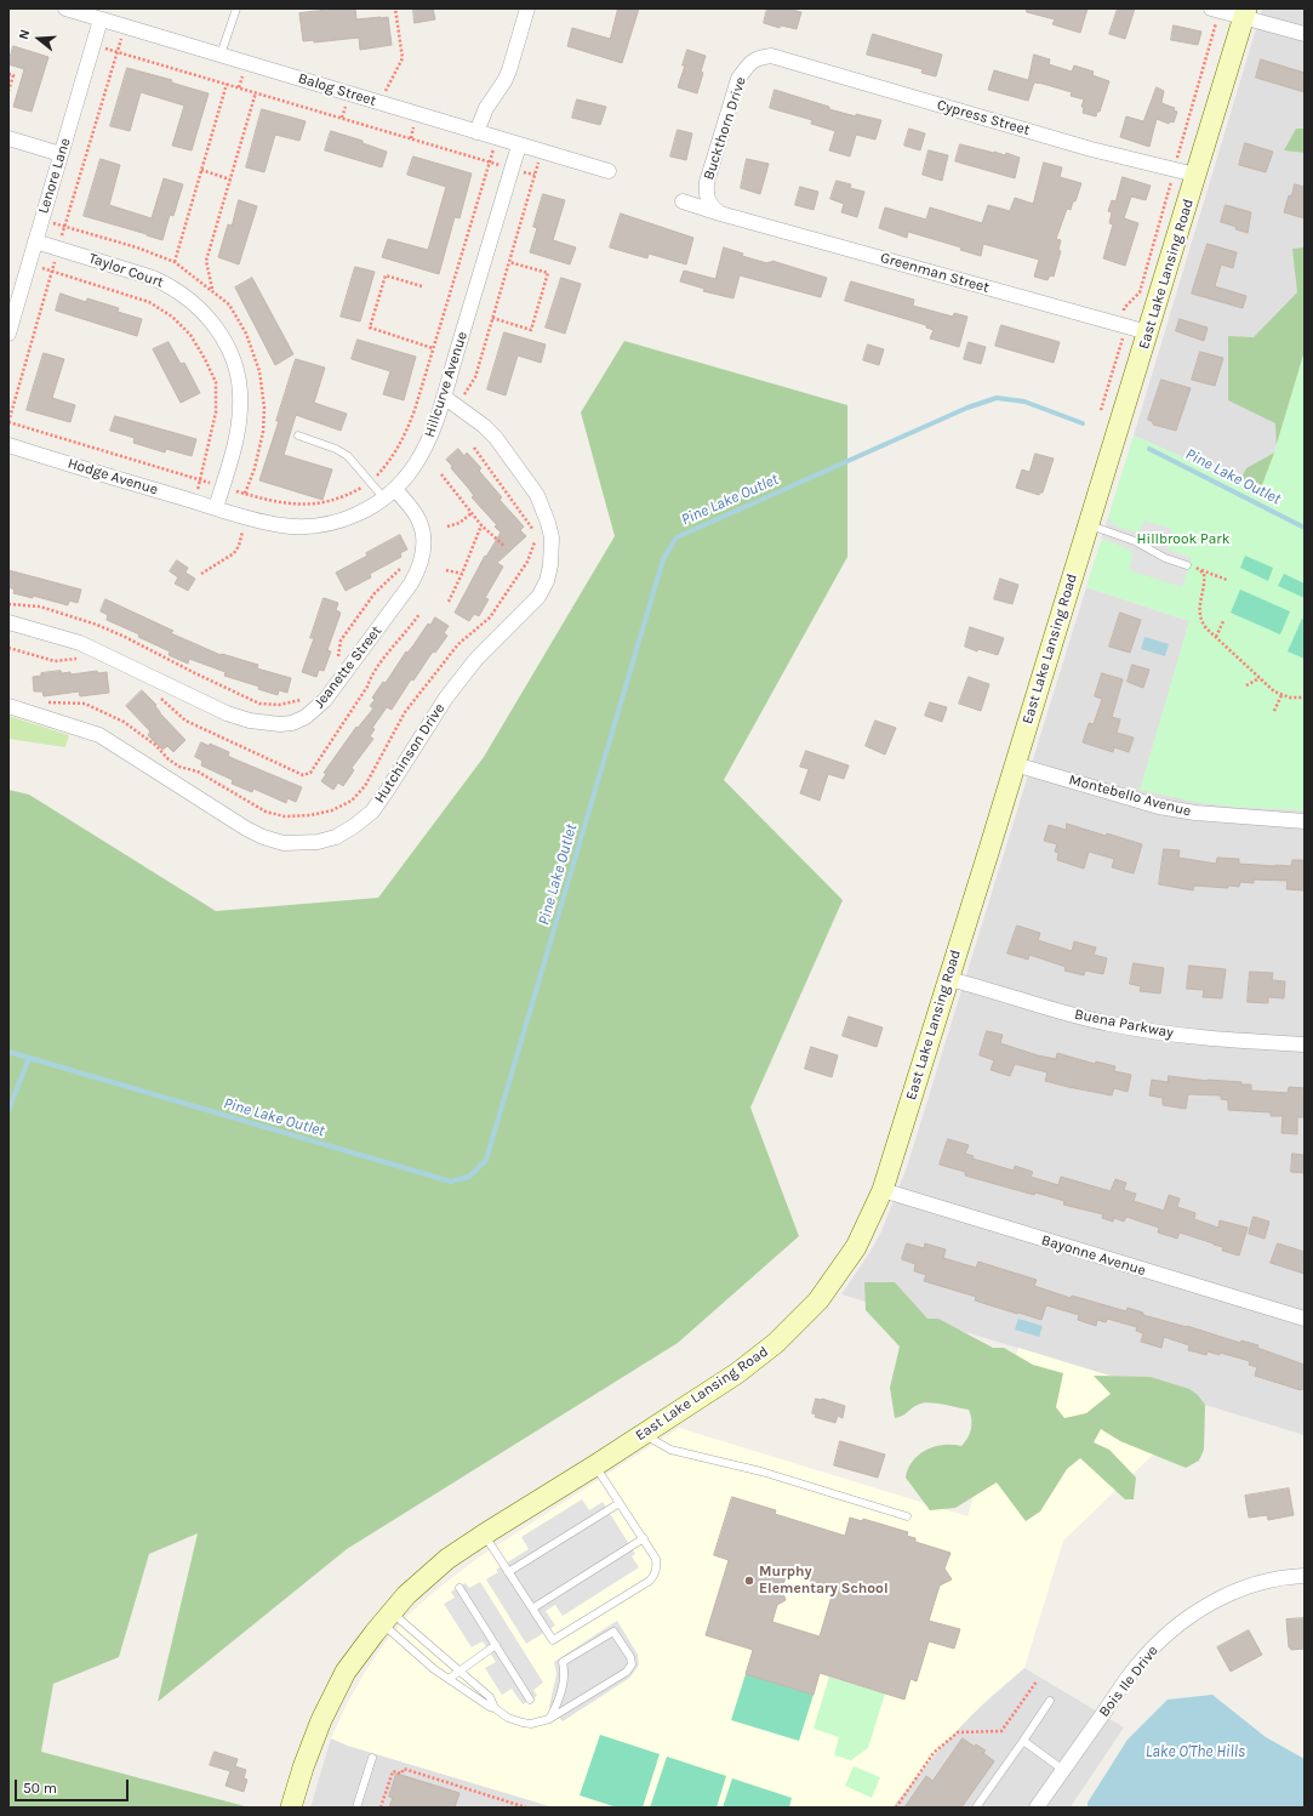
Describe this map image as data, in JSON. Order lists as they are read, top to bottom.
{
  "streets": {
    "street": [
      "Balog Street",
      "Cypress Street",
      "Buckthorn Drive",
      "Lenore Lane",
      "Taylor Court",
      "Greenman Street",
      "East Lake Lansing Road",
      "Hillcurve Avenue",
      "Hodge Avenue",
      "Jeanette Street",
      "Hutchinson Drive",
      "Montebello Avenue",
      "Buena Parkway",
      "Bayonne Avenue",
      "Bois Ile Drive"
    ]
  },
  "crossings": [
    ["Balog Street", "Lenore Lane"],
    ["Balog Street", "Hillcurve Avenue"],
    ["Cypress Street", "Buckthorn Drive"],
    ["Cypress Street", "East Lake Lansing Road"],
    ["Buckthorn Drive", "Greenman Street"],
    ["Lenore Lane", "Taylor Court"],
    ["Taylor Court", "Hillcurve Avenue"],
    ["Taylor Court", "Hodge Avenue"],
    ["Greenman Street", "East Lake Lansing Road"],
    ["East Lake Lansing Road", "Montebello Avenue"],
    ["East Lake Lansing Road", "Buena Parkway"],
    ["East Lake Lansing Road", "Bayonne Avenue"],
    ["Hillcurve Avenue", "Hodge Avenue"],
    ["Hillcurve Avenue", "Jeanette Street"],
    ["Hillcurve Avenue", "Hutchinson Drive"]
  ],
  "water": ["Pine Lake Outlet", "Lake O'The Hills"],
  "parks": ["Hillbrook Park"],
  "places": ["Murphy Elementary School"],
  "scale_bar": "50 m",
  "north": "left"
}
